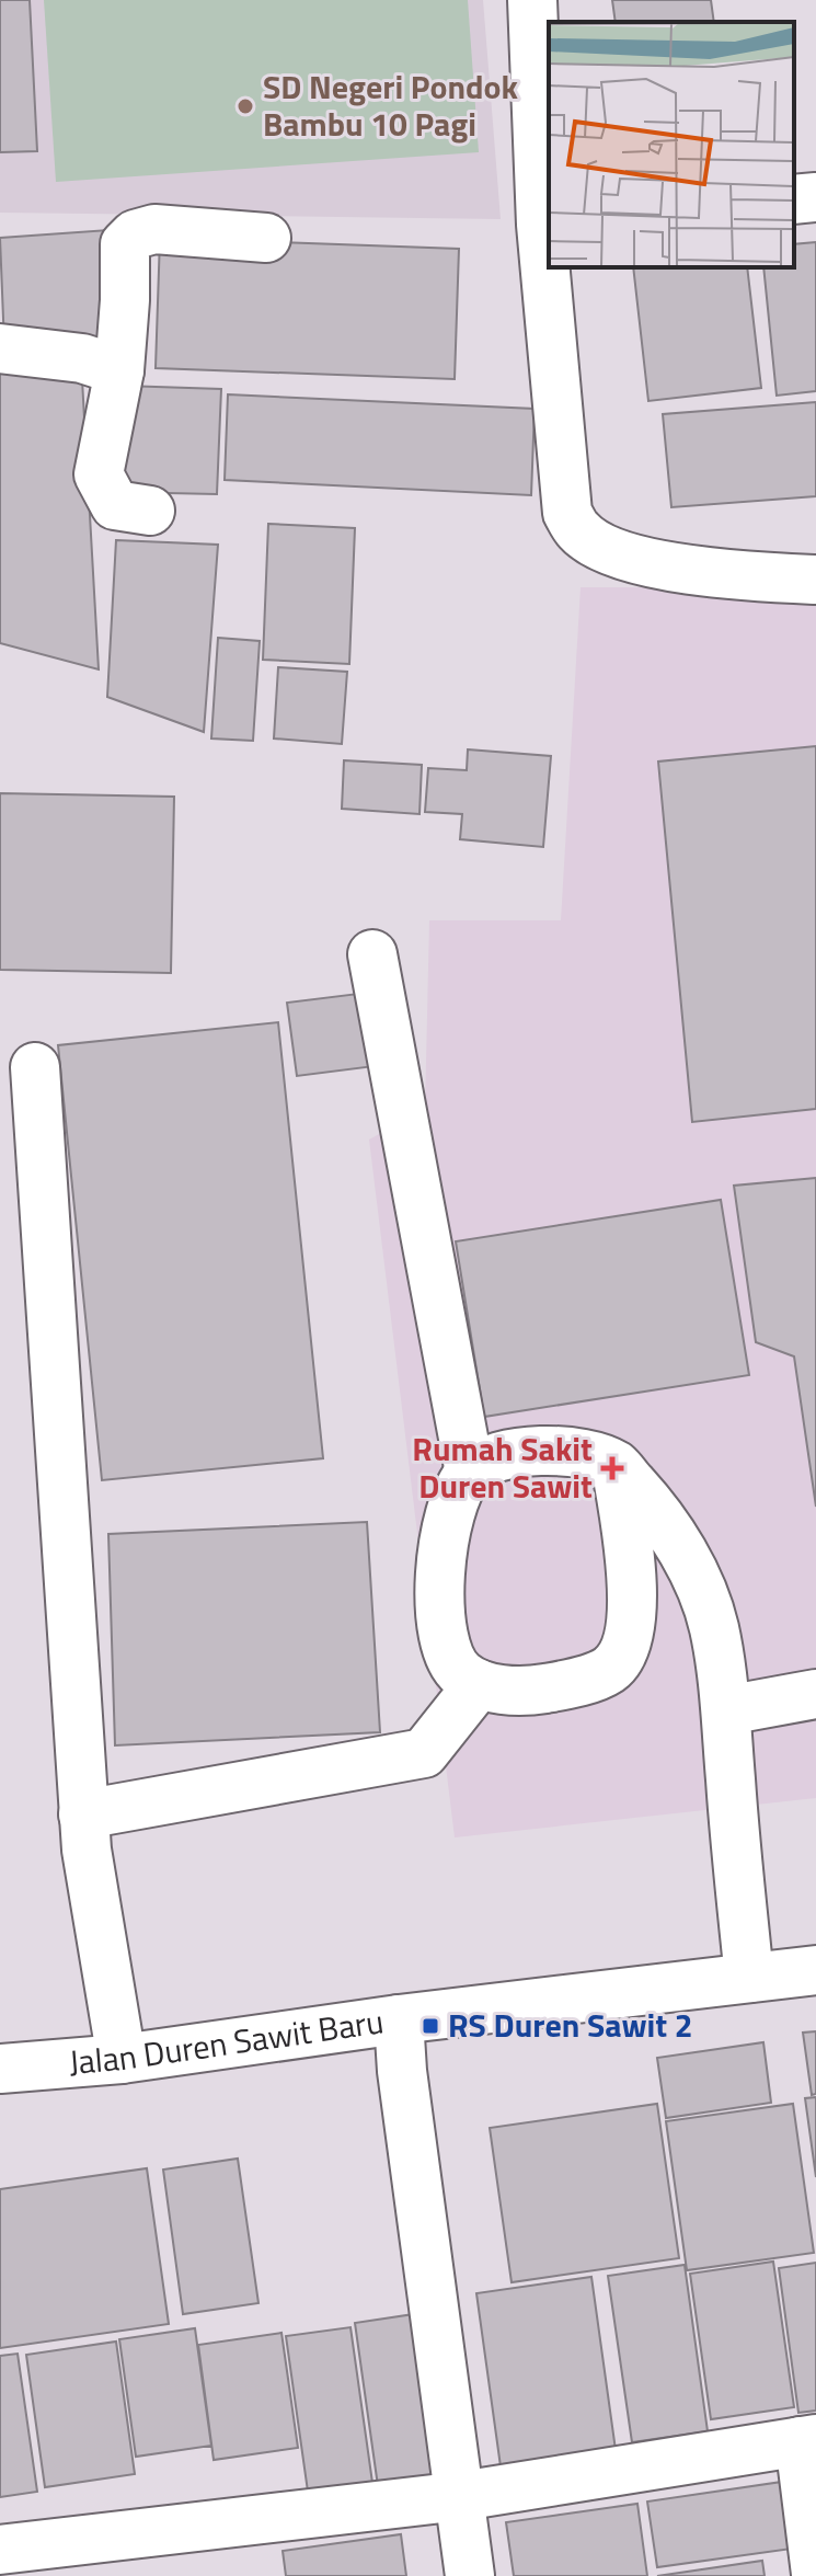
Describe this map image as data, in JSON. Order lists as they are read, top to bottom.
{
  "streets": {
    "street": ["Jalan Duren Sawit Baru"]
  },
  "places": {
    "other": ["SD Negeri Pondok Bambu 10 Pagi"],
    "health": ["Rumah Sakit Duren Sawit"],
    "transit": ["RS Duren Sawit 2"]
  }
}
